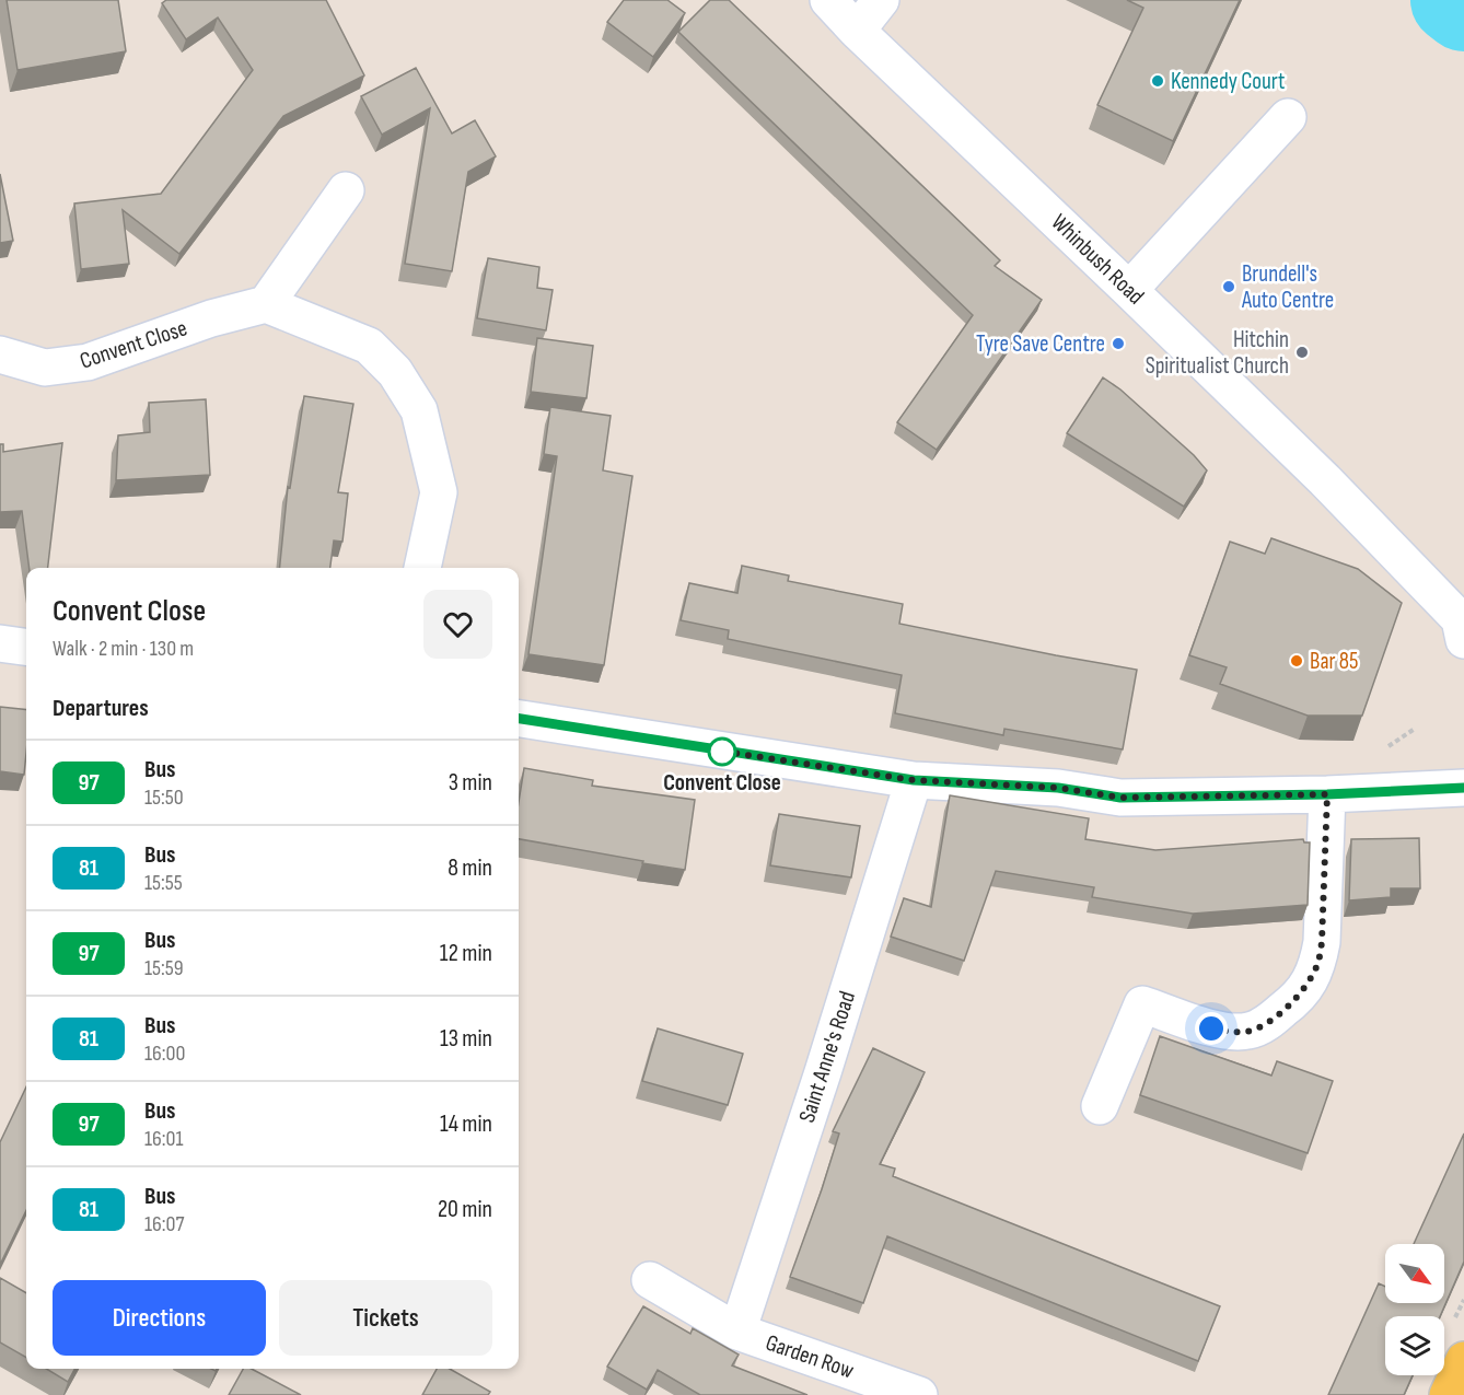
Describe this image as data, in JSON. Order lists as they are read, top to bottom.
{
  "streets": {
    "street": [
      "Whinbush Road",
      "Convent Close",
      "Saint Anne's Road",
      "Garden Row"
    ]
  },
  "crossings": [
    ["Saint Anne's Road", "Garden Row"]
  ],
  "places": [
    "Kennedy Court",
    "Brundell's Auto Centre",
    "Tyre Save Centre",
    "Hitchin Spiritualist Church",
    "Bar 85",
    "Convent Close"
  ],
  "lines": ["bus line 97"],
  "north": "bottom right",
  "page": {
    "heading": [
      ["Convent Close", "Walk · 2 min · 130 m"],
      "Departures"
    ],
    "list": [
      {
        "mark": "97",
        "name": "Bus",
        "note": "15:50",
        "value": "3 min"
      },
      {
        "mark": "81",
        "name": "Bus",
        "note": "15:55",
        "value": "8 min"
      },
      {
        "mark": "97",
        "name": "Bus",
        "note": "15:59",
        "value": "12 min"
      },
      {
        "mark": "81",
        "name": "Bus",
        "note": "16:00",
        "value": "13 min"
      },
      {
        "mark": "97",
        "name": "Bus",
        "note": "16:01",
        "value": "14 min"
      },
      {
        "mark": "81",
        "name": "Bus",
        "note": "16:07",
        "value": "20 min"
      }
    ],
    "buttons": ["Directions", "Tickets"]
  }
}
